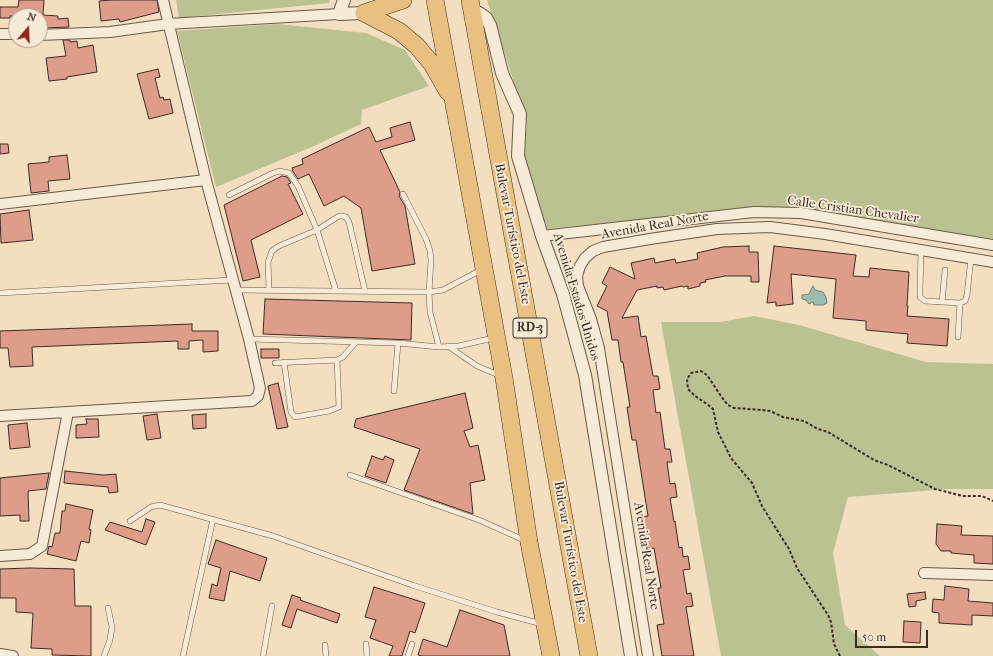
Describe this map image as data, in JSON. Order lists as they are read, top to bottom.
{
  "streets": {
    "highway": ["Bulevar Turístico del Este", "RD-3"],
    "street": ["Calle Cristian Chevalier", "Avenida Real Norte", "Avenida Estados Unidos"]
  },
  "crossings": [
    ["Calle Cristian Chevalier", "Avenida Estados Unidos"],
    ["Bulevar Turístico del Este", "Avenida Estados Unidos"]
  ],
  "scale_bar": "50 m",
  "north": "top"
}
